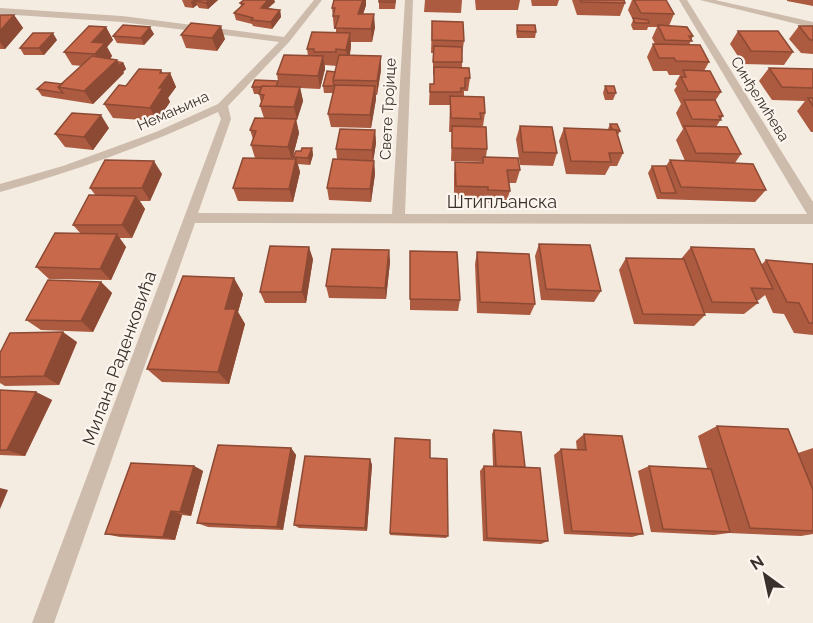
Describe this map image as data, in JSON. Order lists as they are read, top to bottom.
{
  "streets": {
    "street": [
      "Синђелићева",
      "Свете Тројице",
      "Немањина",
      "Штипљанска",
      "Милана Раденковића"
    ]
  },
  "crossings": [
    ["Свете Тројице", "Штипљанска"],
    ["Немањина", "Милана Раденковића"],
    ["Штипљанска", "Милана Раденковића"]
  ],
  "north": "top left"
}
